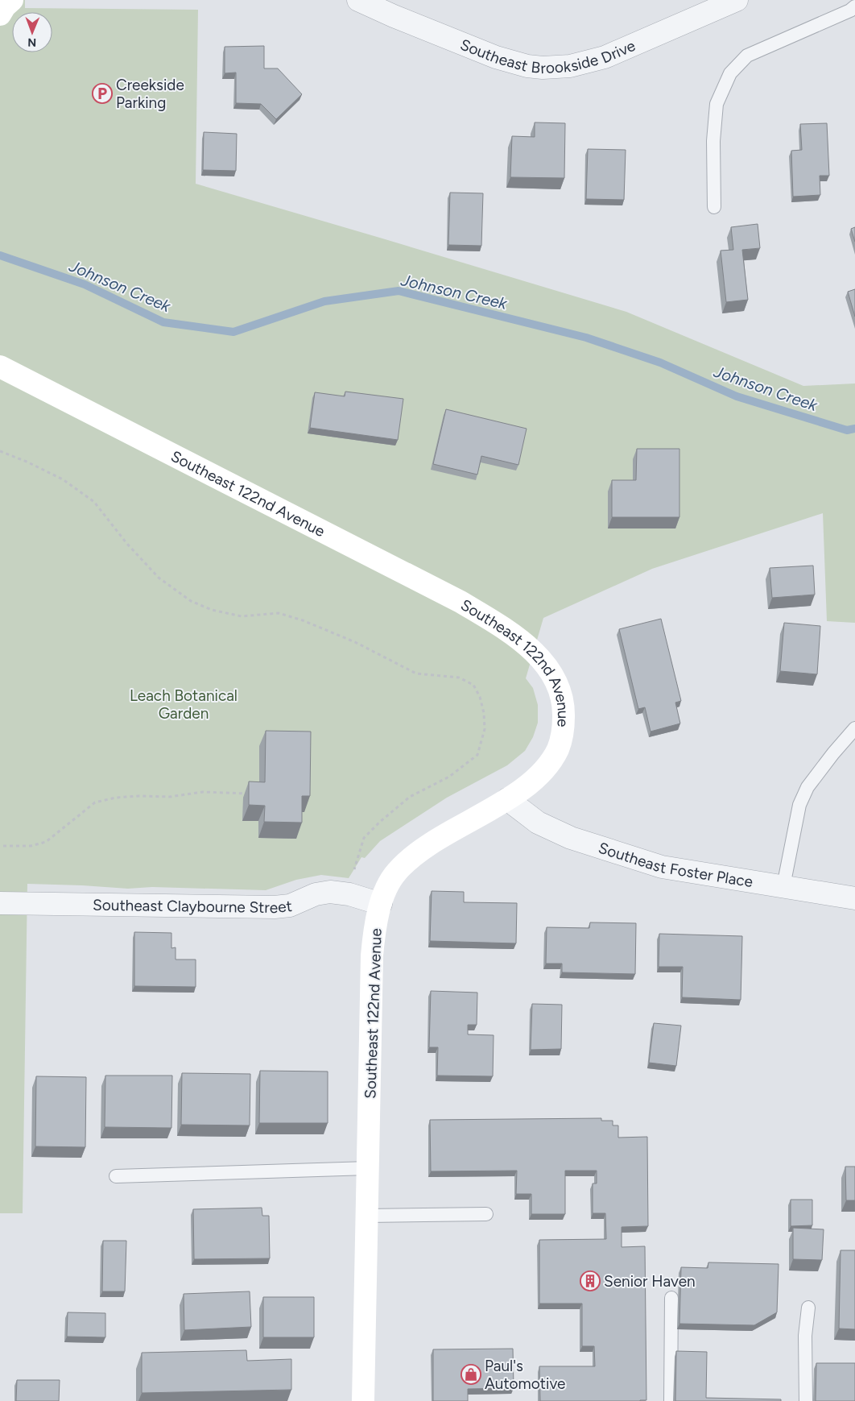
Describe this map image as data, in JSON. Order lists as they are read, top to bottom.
{
  "streets": {
    "street": [
      "Southeast Brookside Drive",
      "Southeast 122nd Avenue",
      "Southeast Foster Place",
      "Southeast Claybourne Street"
    ]
  },
  "crossings": [
    ["Southeast 122nd Avenue", "Southeast Foster Place"],
    ["Southeast 122nd Avenue", "Southeast Claybourne Street"]
  ],
  "water": ["Johnson Creek"],
  "parks": ["Leach Botanical Garden"],
  "places": {
    "parking": ["Creekside Parking"],
    "building": ["Senior Haven"],
    "shop": ["Paul's Automotive"]
  },
  "north": "bottom"
}
